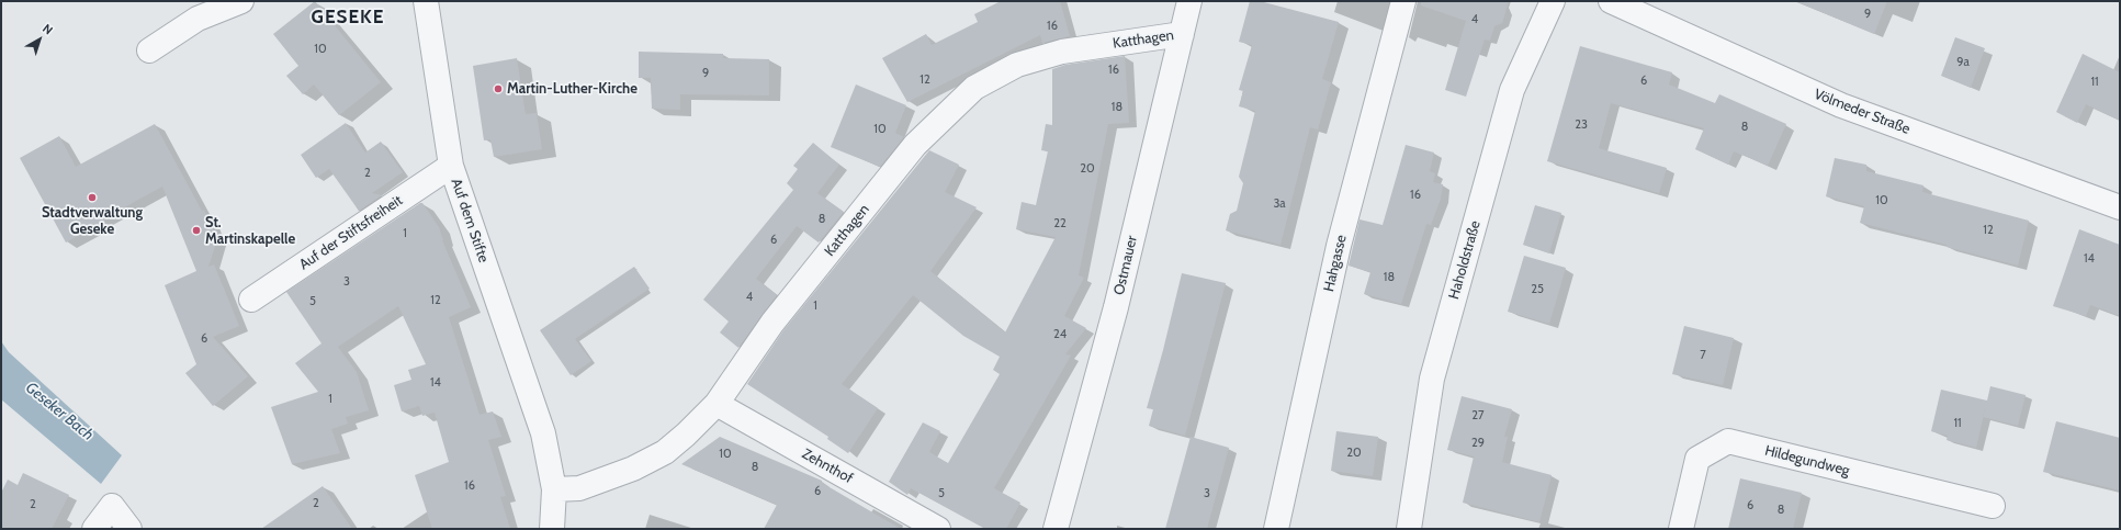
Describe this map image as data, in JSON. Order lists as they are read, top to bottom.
{
  "streets": {
    "street": [
      "Katthagen",
      "Völmeder Straße",
      "Auf dem Stifte",
      "Auf der Stiftsfreiheit",
      "Haholdstraße",
      "Hahgasse",
      "Ostmauer",
      "Hildegundweg",
      "Zehnthof"
    ]
  },
  "crossings": [
    ["Katthagen", "Auf dem Stifte"],
    ["Katthagen", "Ostmauer"],
    ["Katthagen", "Zehnthof"],
    ["Auf dem Stifte", "Auf der Stiftsfreiheit"]
  ],
  "districts": ["GESEKE"],
  "water": ["Geseker Bach"],
  "places": ["Martin-Luther-Kirche", "Stadtverwaltung Geseke", "St. Martinskapelle"],
  "house_numbers": [
    "9",
    "4",
    "16",
    "10",
    "9a",
    "16",
    "9",
    "12",
    "6",
    "11",
    "18",
    "23",
    "8",
    "10",
    "20",
    "2",
    "16",
    "10",
    "3a",
    "8",
    "22",
    "12",
    "1",
    "6",
    "14",
    "18",
    "3",
    "25",
    "4",
    "12",
    "5",
    "1",
    "24",
    "6",
    "7",
    "14",
    "1",
    "27",
    "11",
    "29",
    "20",
    "10",
    "8",
    "16",
    "6",
    "5",
    "3",
    "2",
    "2",
    "6",
    "8"
  ],
  "north": "top right"
}
